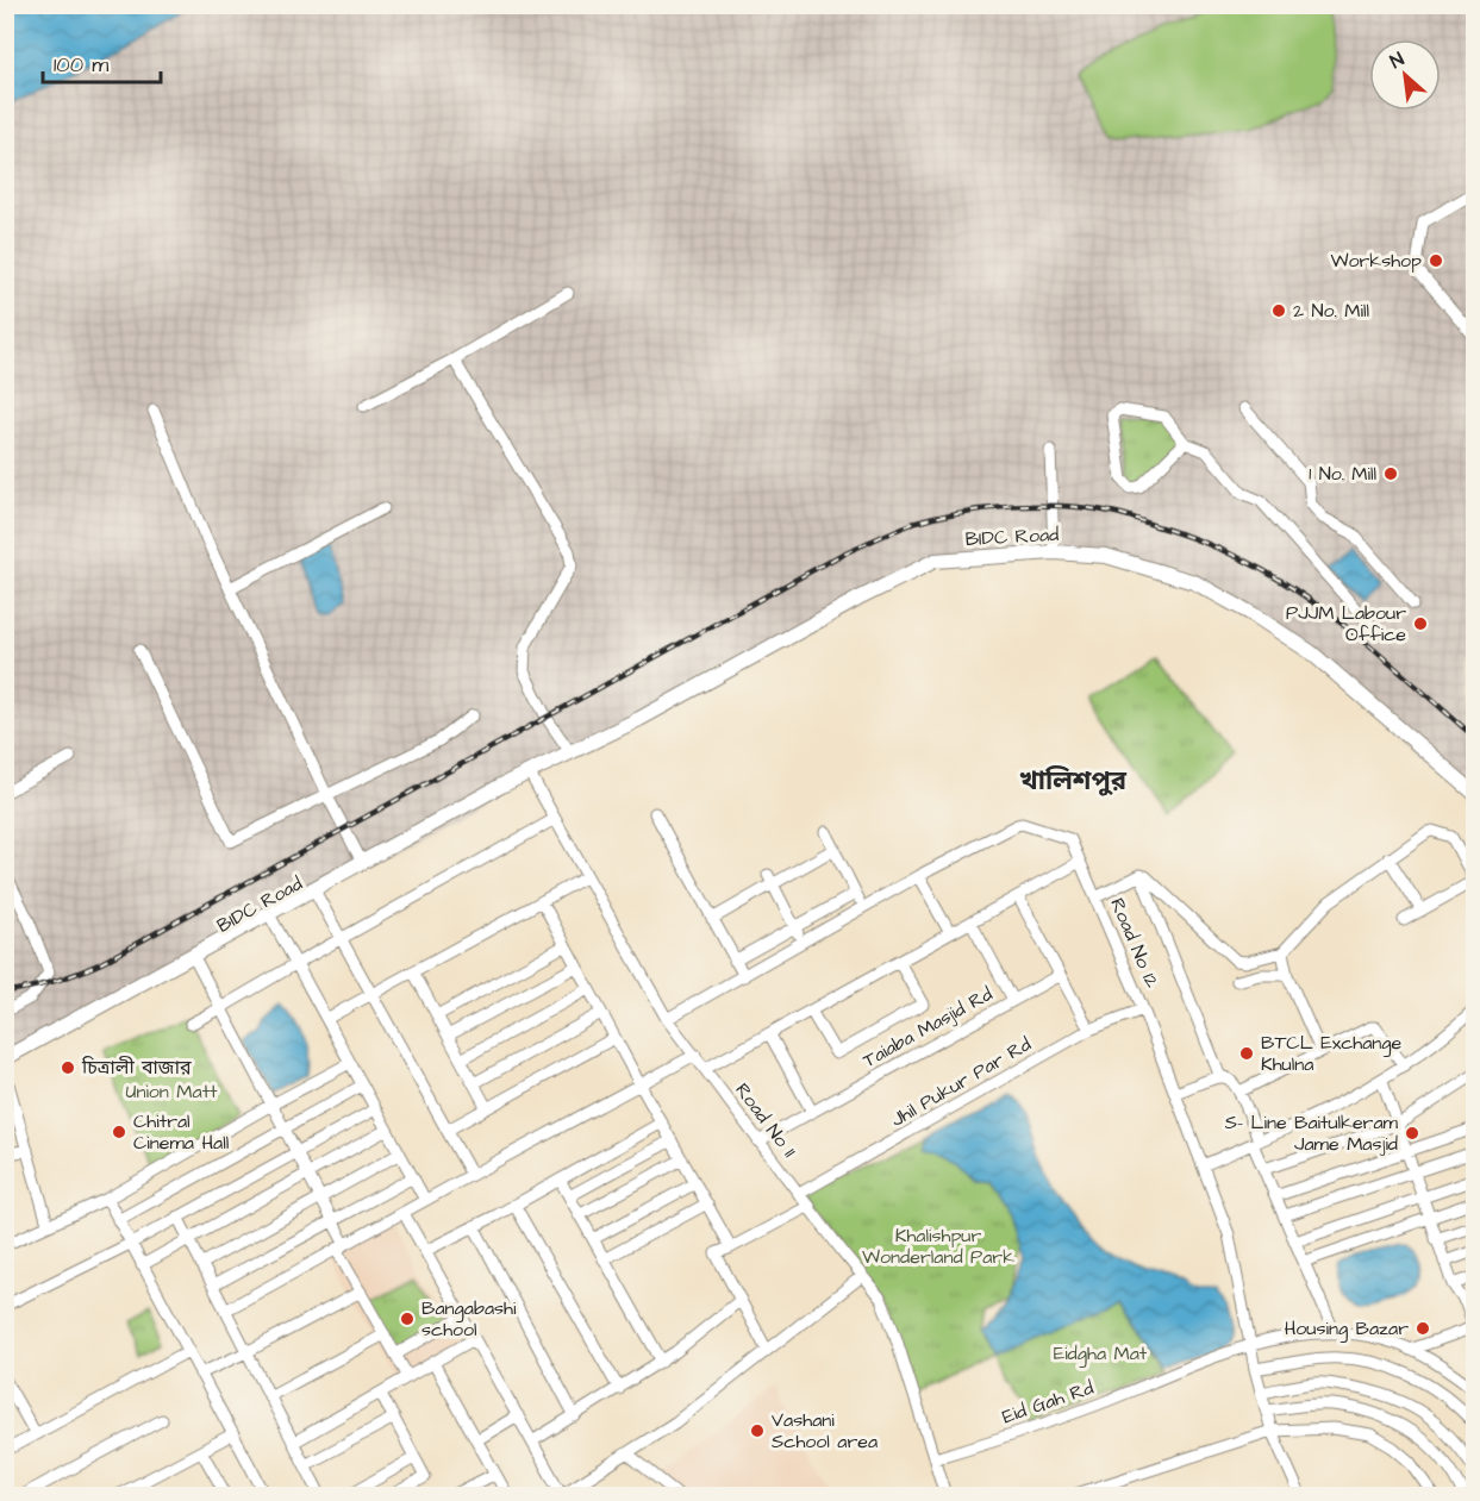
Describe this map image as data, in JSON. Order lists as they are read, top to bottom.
{
  "streets": {
    "main road": ["BIDC Road"],
    "street": [
      "Road No 12",
      "Taiaba Masjid Rd",
      "Jhil Pukur Par Rd",
      "Road No 11",
      "Eid Gah Rd"
    ]
  },
  "crossings": [
    ["BIDC Road", "Road No 11"],
    ["Road No 12", "Jhil Pukur Par Rd"],
    ["Road No 12", "Road No 11"],
    ["Road No 12", "Eid Gah Rd"],
    ["Taiaba Masjid Rd", "Road No 11"],
    ["Jhil Pukur Par Rd", "Road No 11"],
    ["Road No 11", "Eid Gah Rd"]
  ],
  "districts": ["খালিশপুর"],
  "parks": ["Union Matt", "Khalishpur Wonderland Park", "Eidgha Mat"],
  "places": [
    "Workshop",
    "2 No. Mill",
    "1 No. Mill",
    "PJJM Labour Office",
    "BTCL Exchange Khulna",
    "চিত্রালী বাজার",
    "Chitral Cinema Hall",
    "S- Line Baitulkeram Jame Masjid",
    "Bangabashi school",
    "Housing Bazar",
    "Vashani School area"
  ],
  "scale_bar": "100 m",
  "north": "top left"
}
